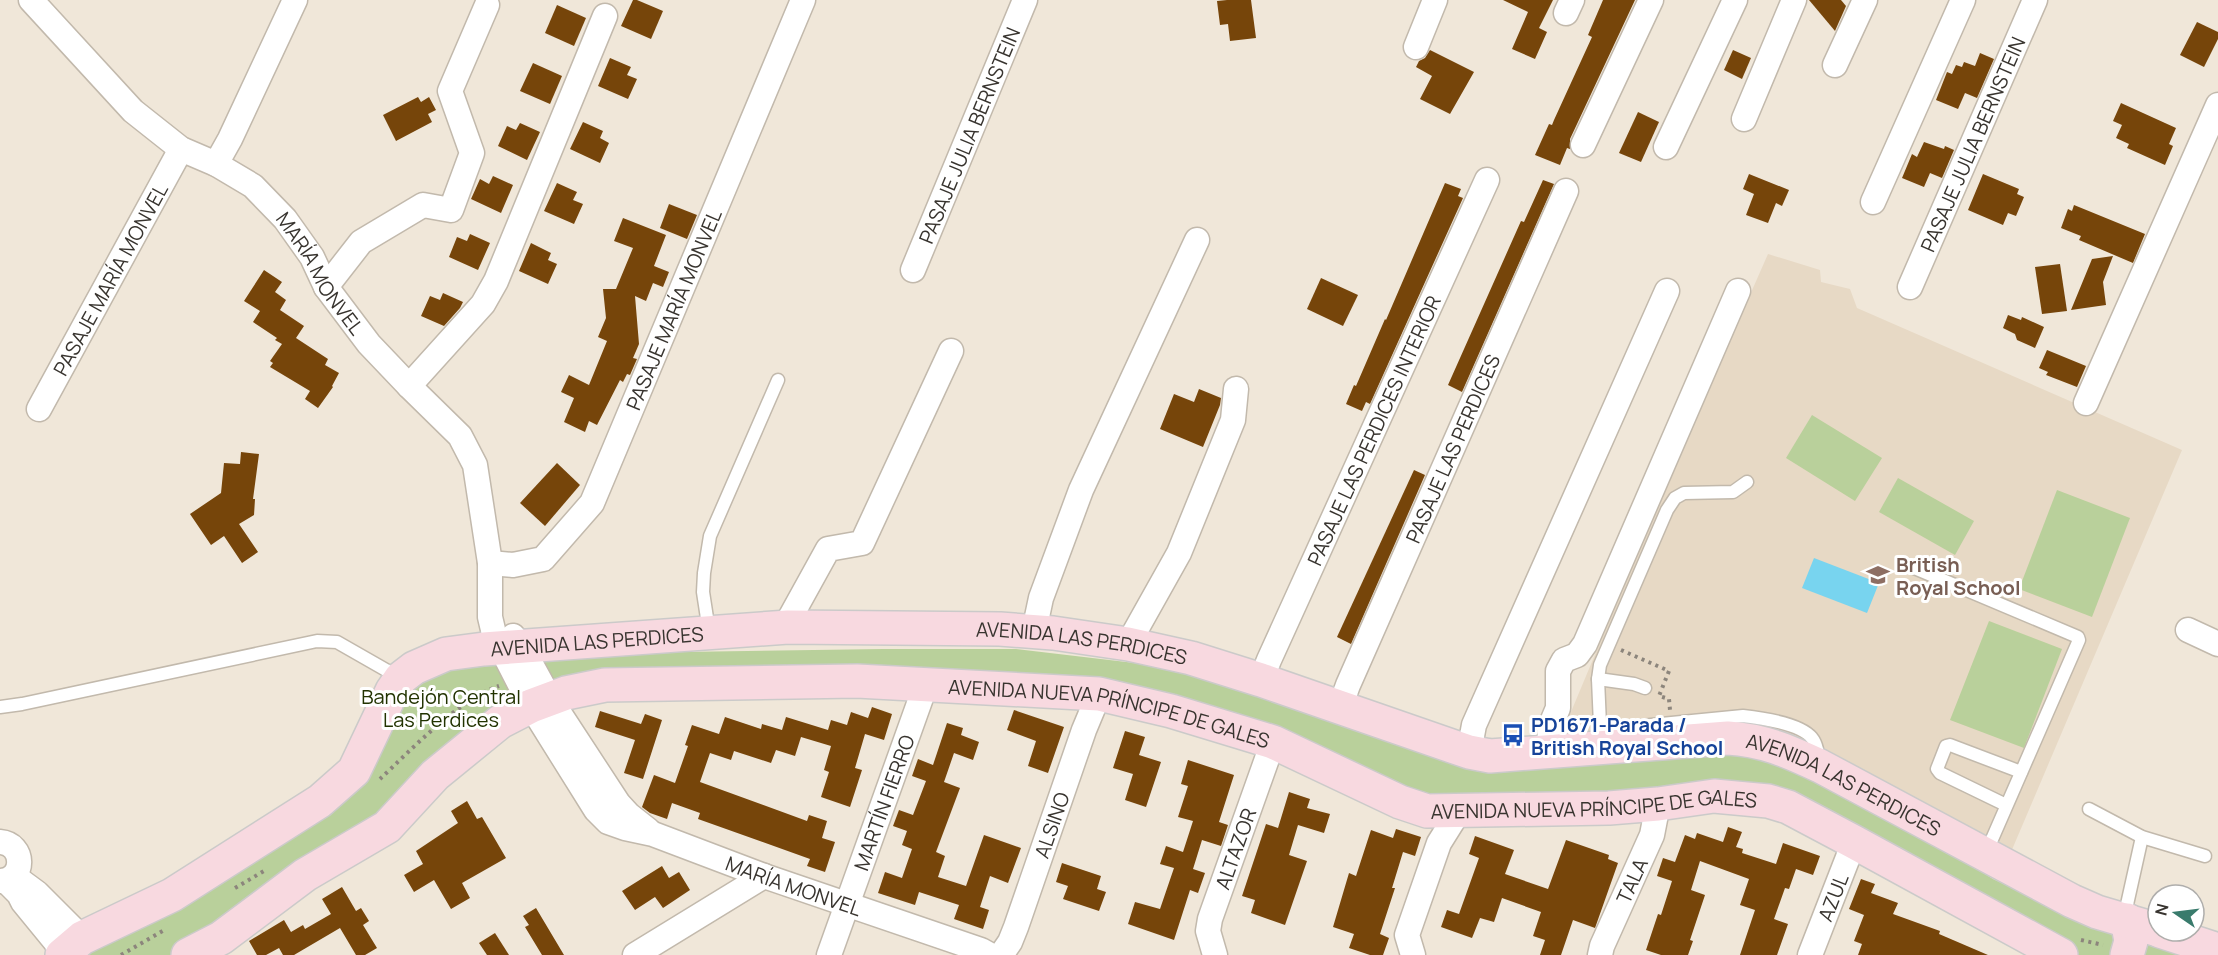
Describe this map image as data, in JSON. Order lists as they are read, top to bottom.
{
  "streets": {
    "main road": ["AVENIDA LAS PERDICES", "AVENIDA NUEVA PRÍNCIPE DE GALES"],
    "street": [
      "PASAJE JULIA BERNSTEIN",
      "MARÍA MONVEL",
      "PASAJE MARÍA MONVEL",
      "PASAJE LAS PERDICES INTERIOR",
      "PASAJE LAS PERDICES",
      "MARTÍN FIERRO",
      "ALSINO",
      "ALTAZOR",
      "TALA",
      "AZUL"
    ]
  },
  "crossings": [
    ["MARÍA MONVEL", "PASAJE MARÍA MONVEL"],
    ["MARÍA MONVEL", "AVENIDA LAS PERDICES"],
    ["MARÍA MONVEL", "AVENIDA NUEVA PRÍNCIPE DE GALES"],
    ["MARÍA MONVEL", "MARTÍN FIERRO"],
    ["PASAJE LAS PERDICES INTERIOR", "AVENIDA LAS PERDICES"],
    ["PASAJE LAS PERDICES", "AVENIDA LAS PERDICES"],
    ["AVENIDA NUEVA PRÍNCIPE DE GALES", "MARTÍN FIERRO"],
    ["AVENIDA NUEVA PRÍNCIPE DE GALES", "ALSINO"],
    ["AVENIDA NUEVA PRÍNCIPE DE GALES", "ALTAZOR"],
    ["AVENIDA NUEVA PRÍNCIPE DE GALES", "TALA"],
    ["AVENIDA NUEVA PRÍNCIPE DE GALES", "AZUL"]
  ],
  "parks": ["Bandejón Central Las Perdices"],
  "places": {
    "school or university": ["British Royal School"],
    "bus stop": ["PD1671-Parada / British Royal School"]
  },
  "north": "left"
}
